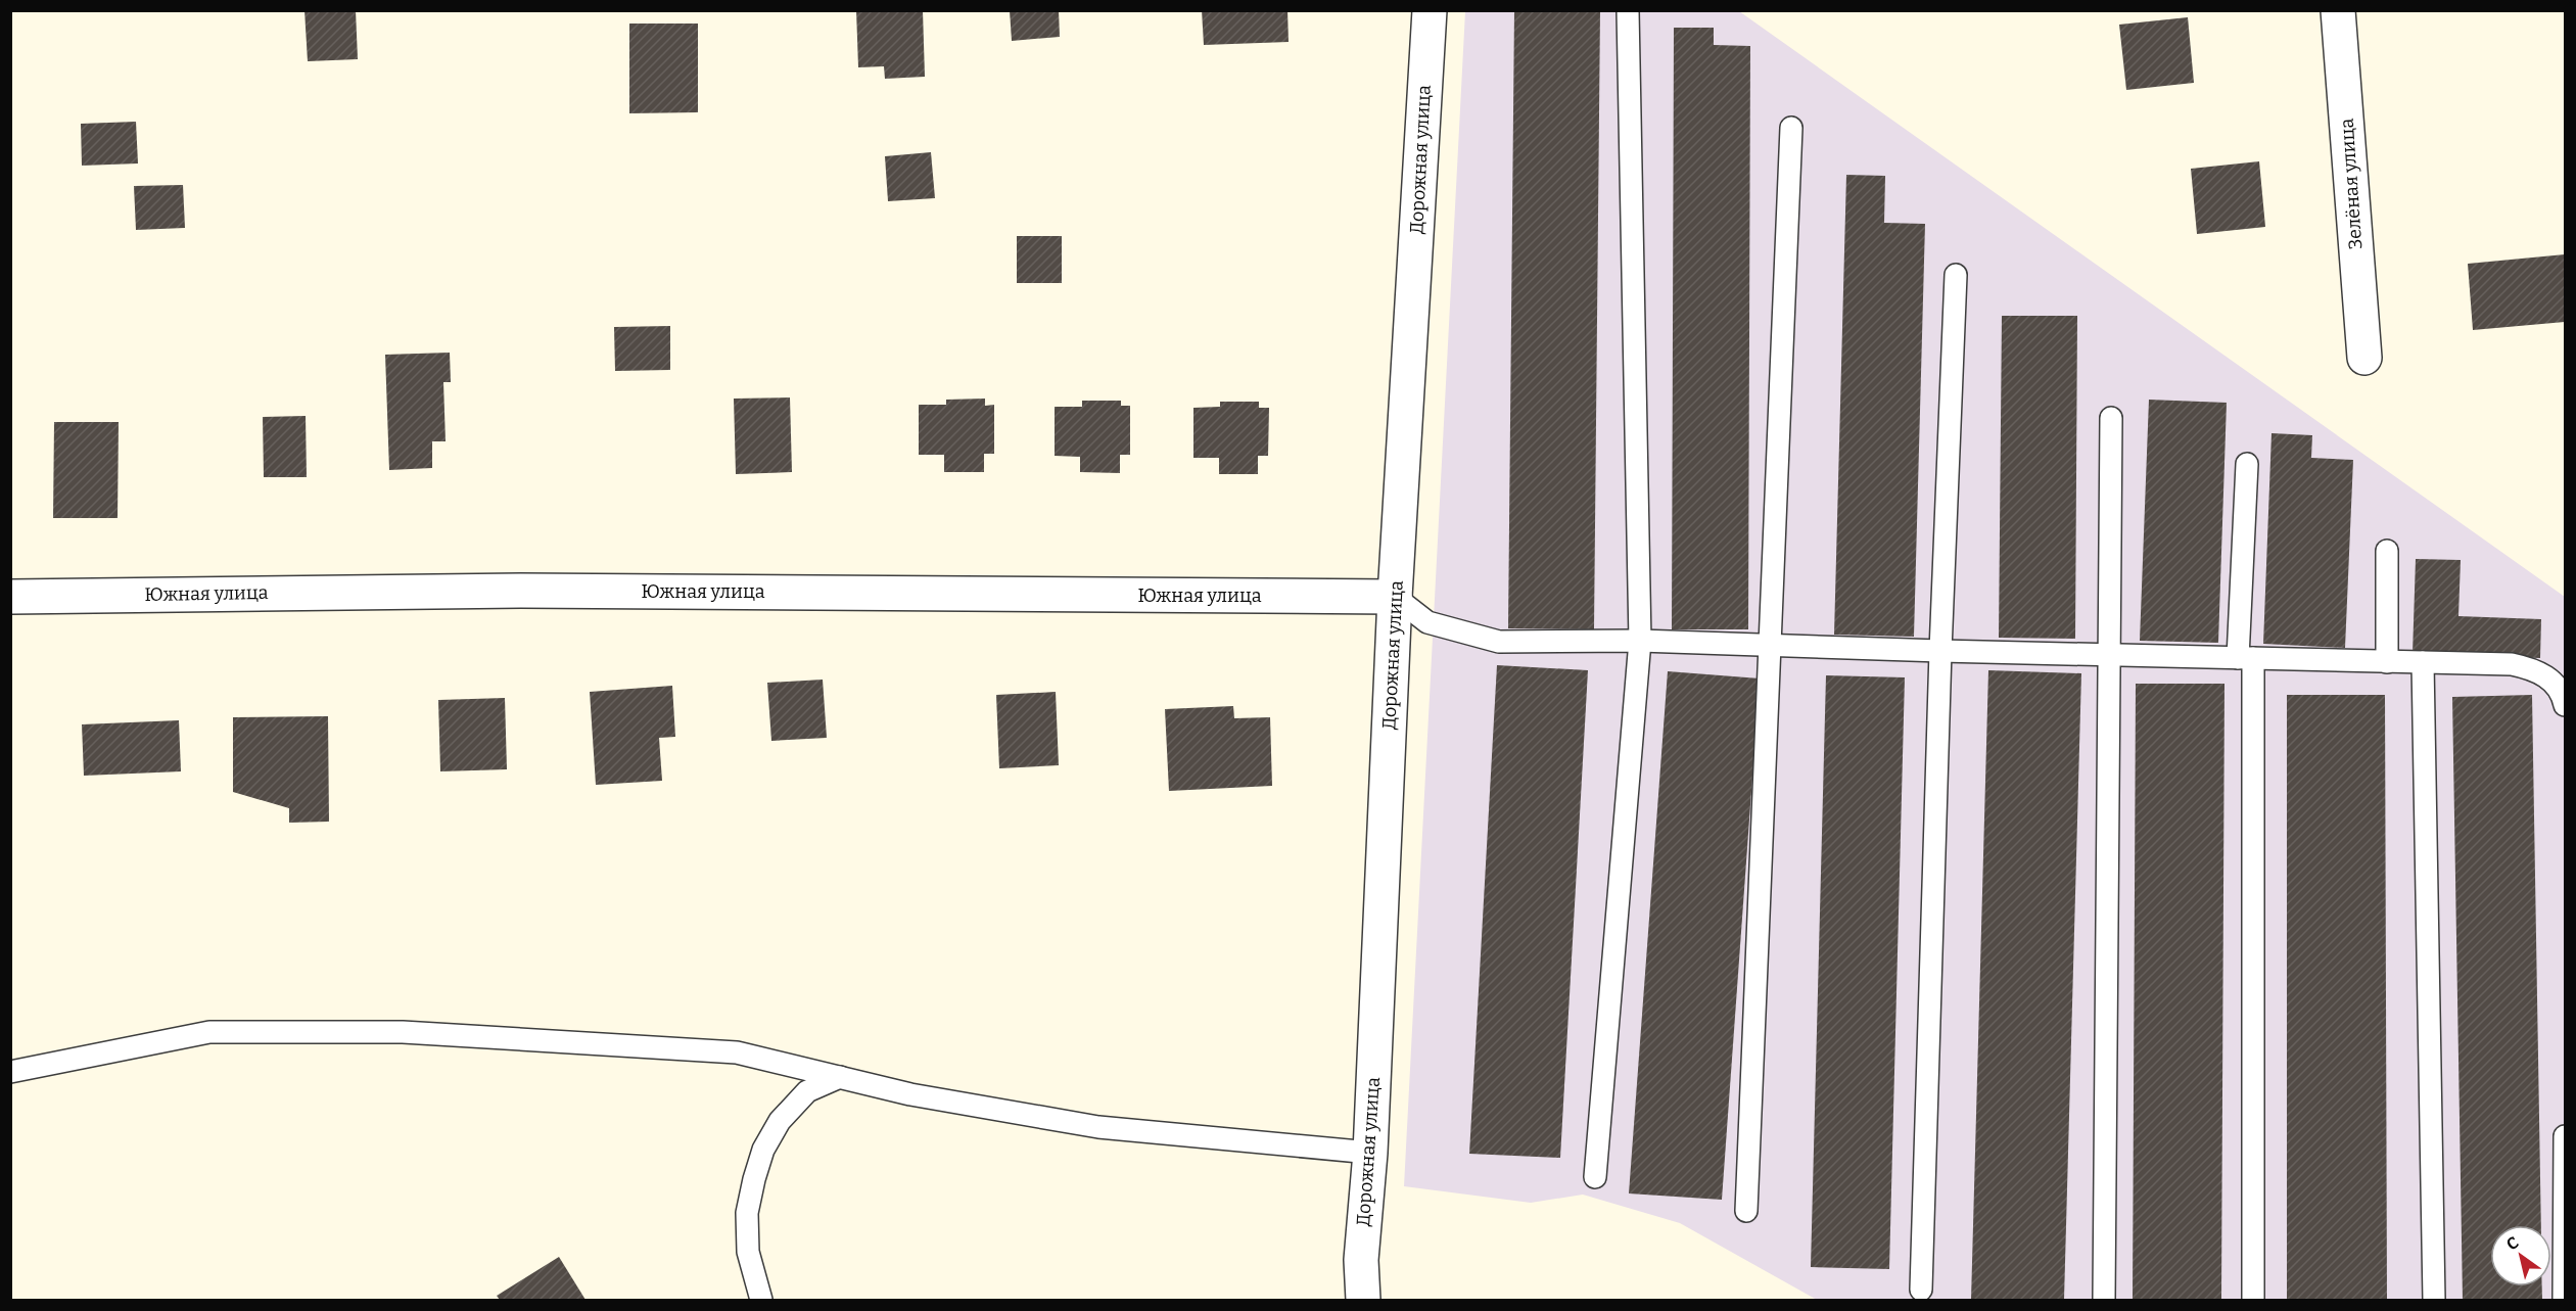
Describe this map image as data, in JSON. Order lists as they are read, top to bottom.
{
  "streets": {
    "street": ["Дорожная улица", "Зелёная улица", "Южная улица"]
  },
  "crossings": [
    ["Дорожная улица", "Южная улица"]
  ],
  "north": "top left"
}
